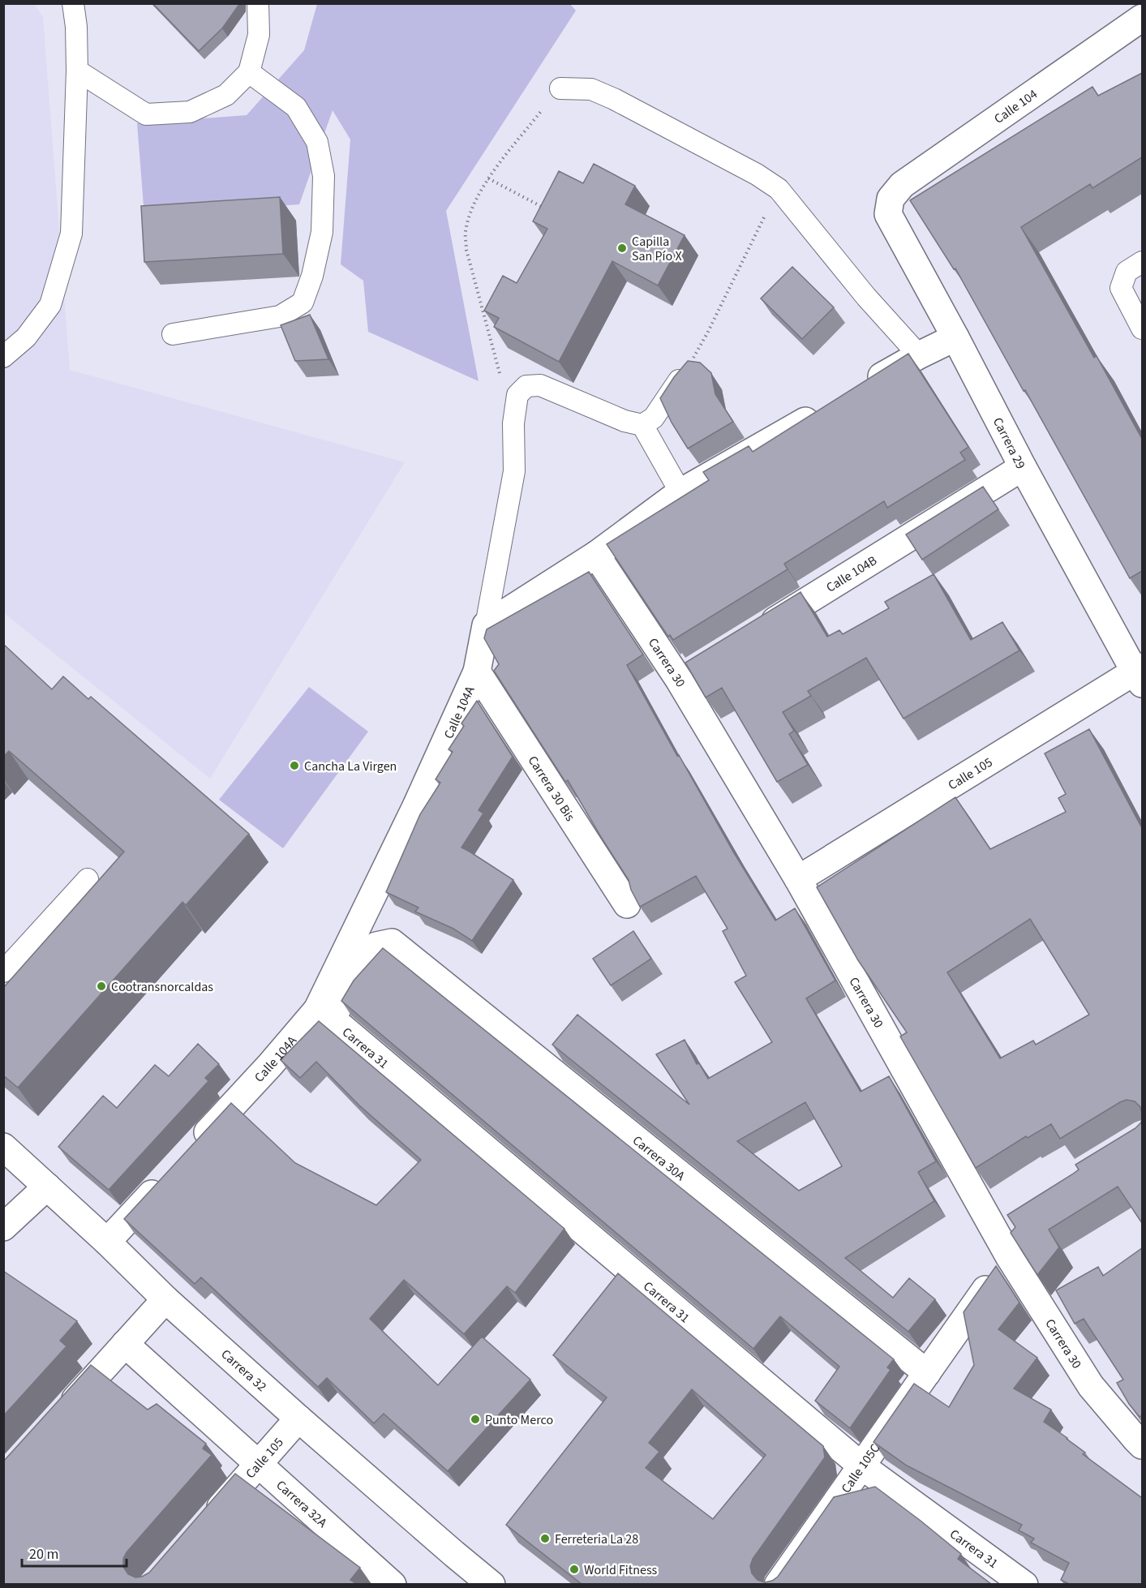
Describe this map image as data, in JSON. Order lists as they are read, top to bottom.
{
  "streets": {
    "street": [
      "Calle 104",
      "Carrera 29",
      "Calle 104B",
      "Carrera 30",
      "Calle 104A",
      "Calle 105",
      "Carrera 30 Bis",
      "Carrera 31",
      "Carrera 30A",
      "Carrera 32",
      "Calle 105C",
      "Carrera 32A"
    ]
  },
  "crossings": [
    ["Calle 104", "Carrera 29"],
    ["Carrera 29", "Calle 104B"],
    ["Carrera 29", "Calle 105"],
    ["Carrera 30", "Calle 105"],
    ["Carrera 30", "Calle 105C"],
    ["Calle 104A", "Carrera 30 Bis"],
    ["Calle 104A", "Carrera 31"],
    ["Calle 104A", "Carrera 30A"],
    ["Calle 105", "Carrera 32"],
    ["Calle 105", "Carrera 32A"],
    ["Carrera 31", "Calle 105C"],
    ["Carrera 30A", "Calle 105C"]
  ],
  "places": [
    "Capilla San Pío X",
    "Cancha La Virgen",
    "Cootransnorcaldas",
    "Punto Merco",
    "Ferreteria La 28",
    "World Fitness"
  ],
  "scale_bar": "20 m"
}
